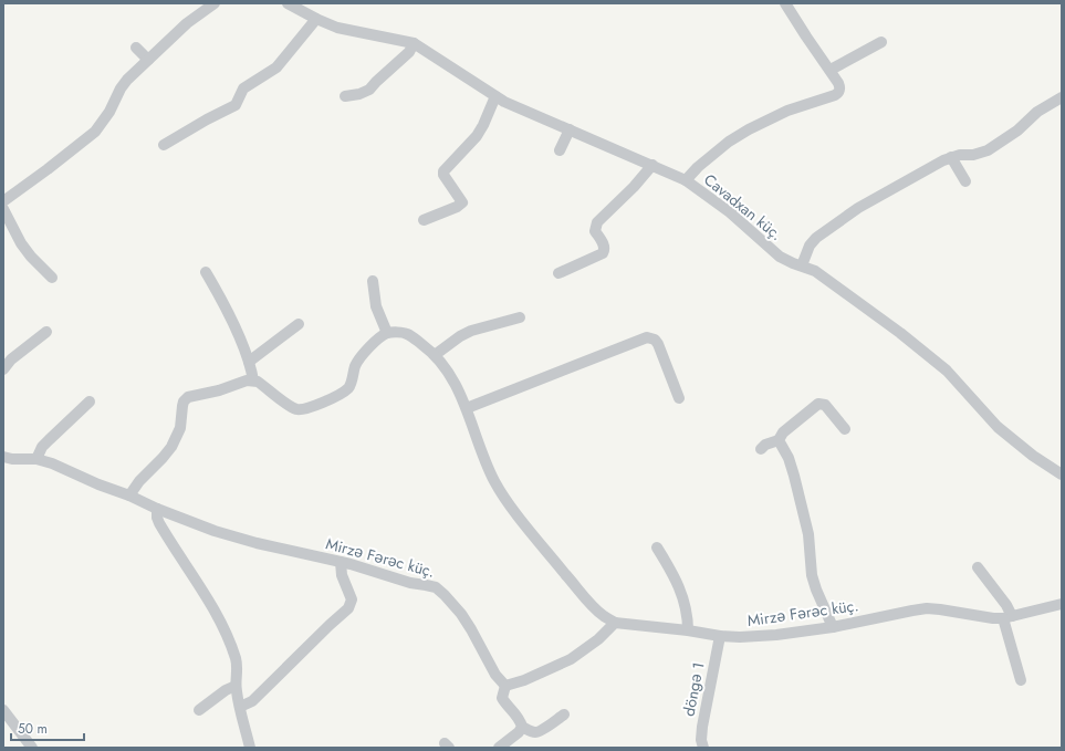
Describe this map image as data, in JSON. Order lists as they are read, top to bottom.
{
  "streets": {
    "street": ["Cavadxan küç.", "Mirzə Fərəc küç.", "döngə 1"]
  },
  "crossings": [
    ["Mirzə Fərəc küç.", "döngə 1"]
  ],
  "scale_bar": "50 m"
}
